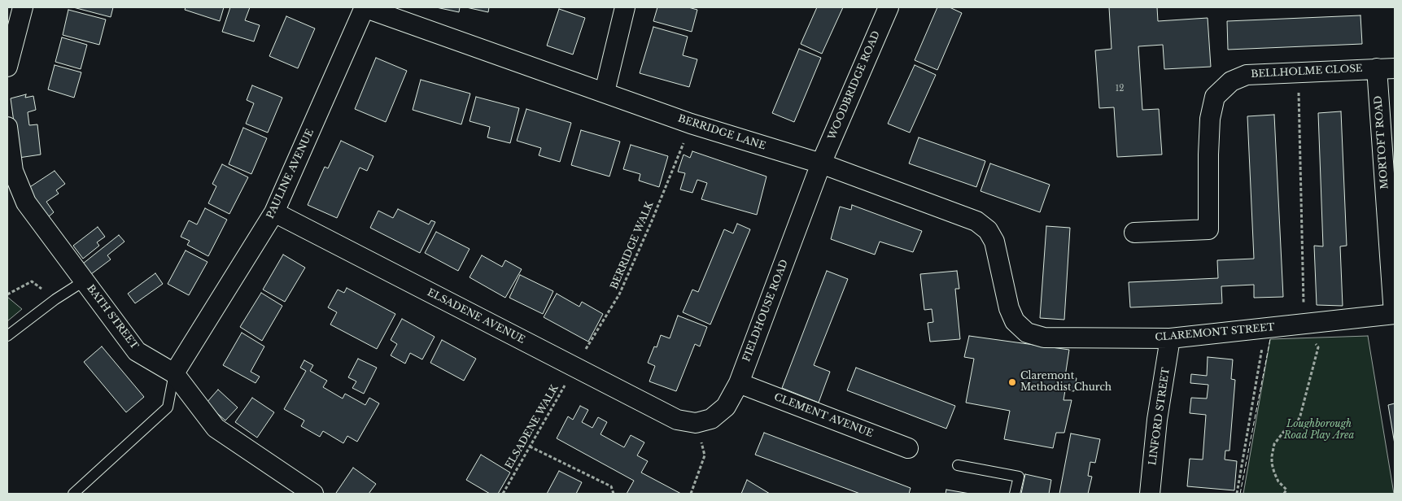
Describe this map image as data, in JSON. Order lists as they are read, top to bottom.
{
  "streets": {
    "street": [
      "BELLHOLME CLOSE",
      "WOODBRIDGE ROAD",
      "BERRIDGE LANE",
      "MORTOFT ROAD",
      "PAULINE AVENUE",
      "FIELDHOUSE ROAD",
      "ELSADENE AVENUE",
      "BATH STREET",
      "CLAREMONT STREET",
      "CLEMENT AVENUE",
      "LINFORD STREET"
    ],
    "path": ["BERRIDGE WALK", "ELSADENE WALK"]
  },
  "crossings": [
    ["BELLHOLME CLOSE", "MORTOFT ROAD"],
    ["WOODBRIDGE ROAD", "BERRIDGE LANE"],
    ["WOODBRIDGE ROAD", "FIELDHOUSE ROAD"],
    ["BERRIDGE LANE", "PAULINE AVENUE"],
    ["BERRIDGE LANE", "BERRIDGE WALK"],
    ["BERRIDGE LANE", "FIELDHOUSE ROAD"],
    ["BERRIDGE LANE", "CLAREMONT STREET"],
    ["MORTOFT ROAD", "CLAREMONT STREET"],
    ["PAULINE AVENUE", "ELSADENE AVENUE"],
    ["PAULINE AVENUE", "BATH STREET"],
    ["BERRIDGE WALK", "ELSADENE AVENUE"],
    ["BERRIDGE WALK", "ELSADENE WALK"],
    ["FIELDHOUSE ROAD", "ELSADENE AVENUE"],
    ["FIELDHOUSE ROAD", "CLEMENT AVENUE"],
    ["ELSADENE AVENUE", "ELSADENE WALK"],
    ["CLAREMONT STREET", "LINFORD STREET"]
  ],
  "parks": ["Loughborough Road Play Area"],
  "places": ["Claremont Methodist Church"],
  "house_numbers": ["12"]
}
